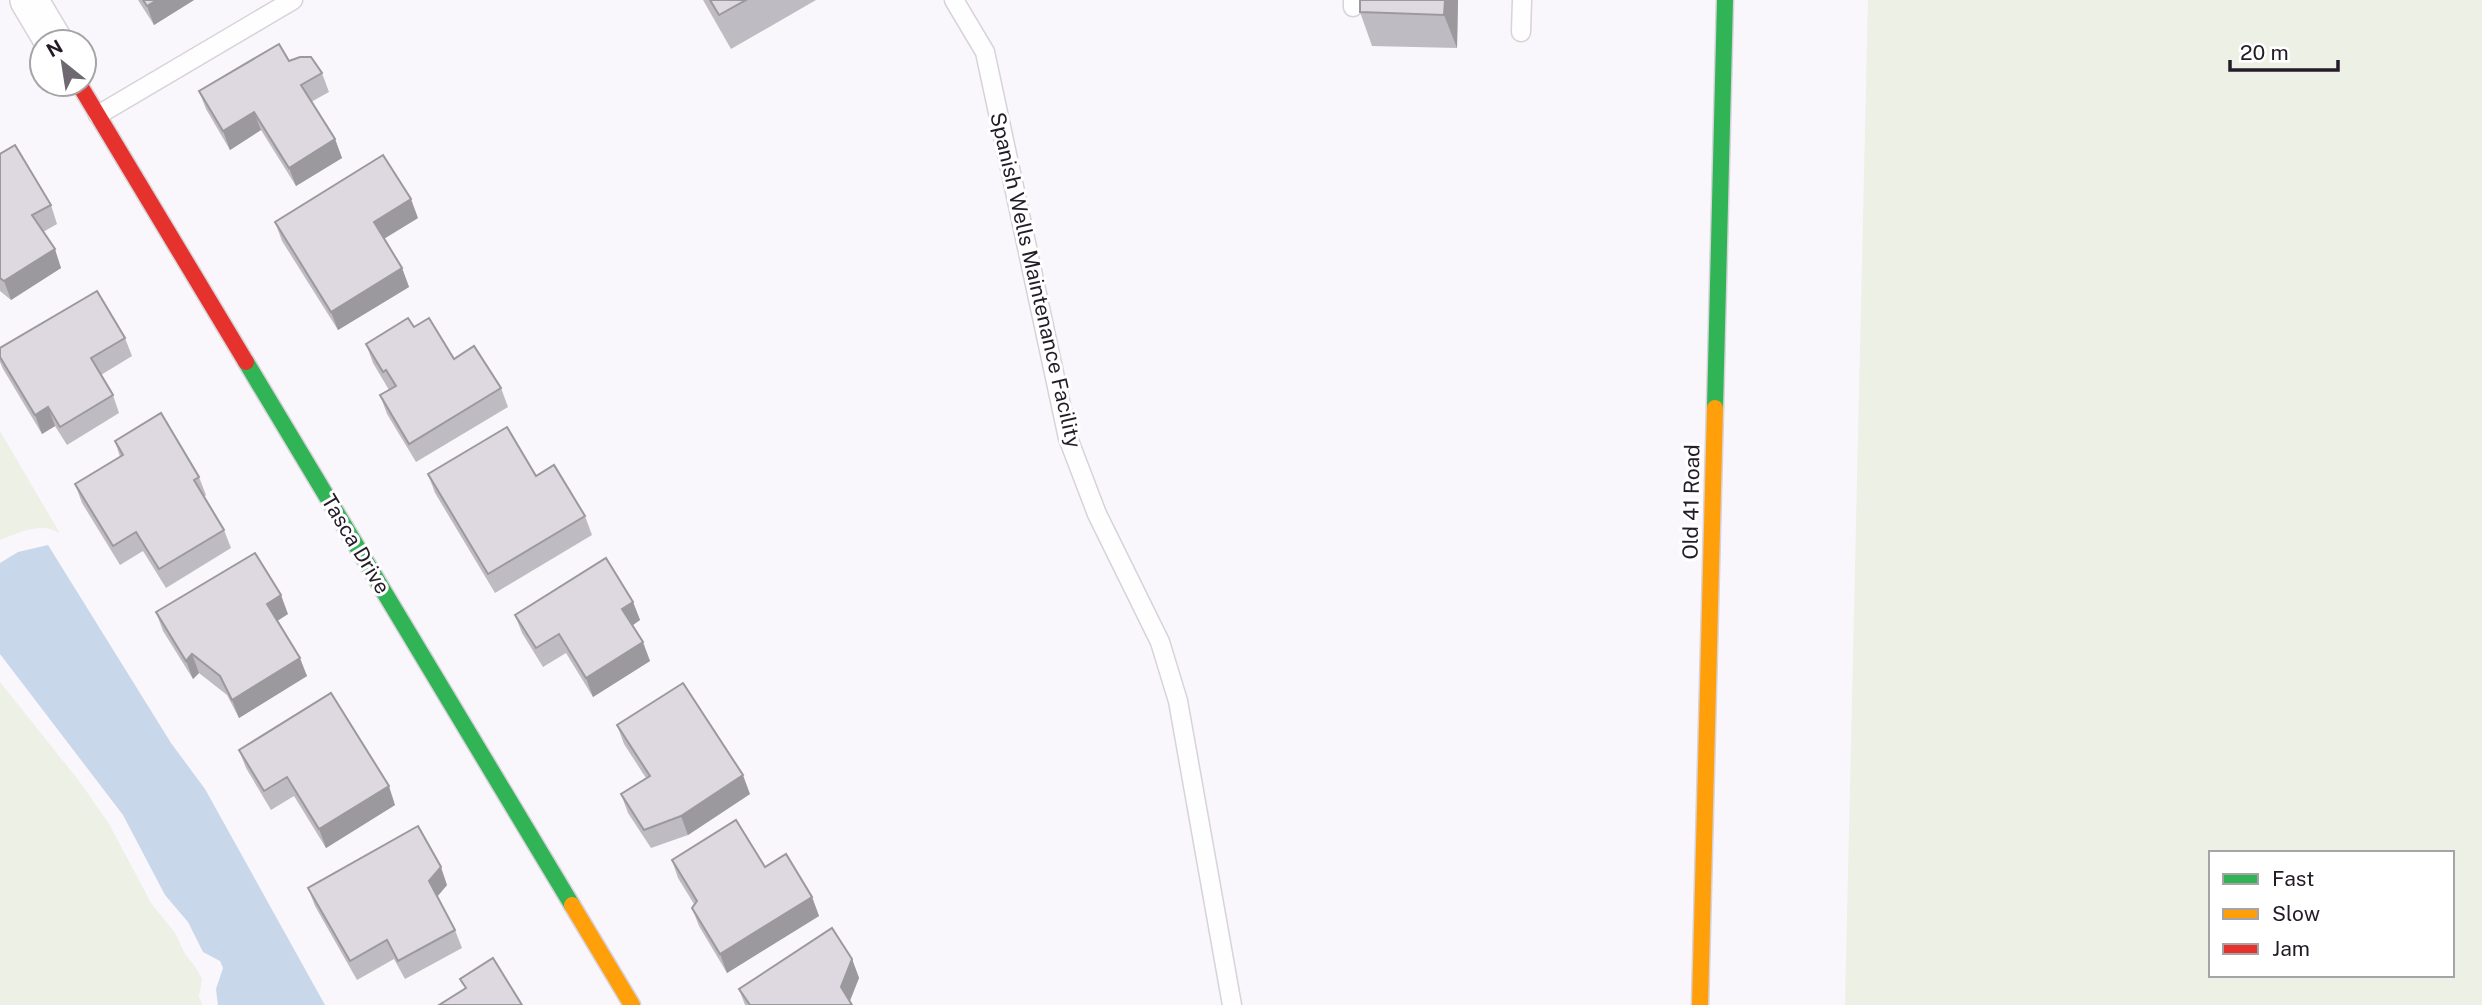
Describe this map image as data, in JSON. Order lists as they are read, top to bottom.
{
  "streets": {
    "street": ["Old 41 Road", "Tasca Drive"],
    "lane": ["Spanish Wells Maintenance Facility"]
  },
  "legend": ["Fast", "Slow", "Jam"],
  "scale_bar": "20 m",
  "north": "top left"
}
